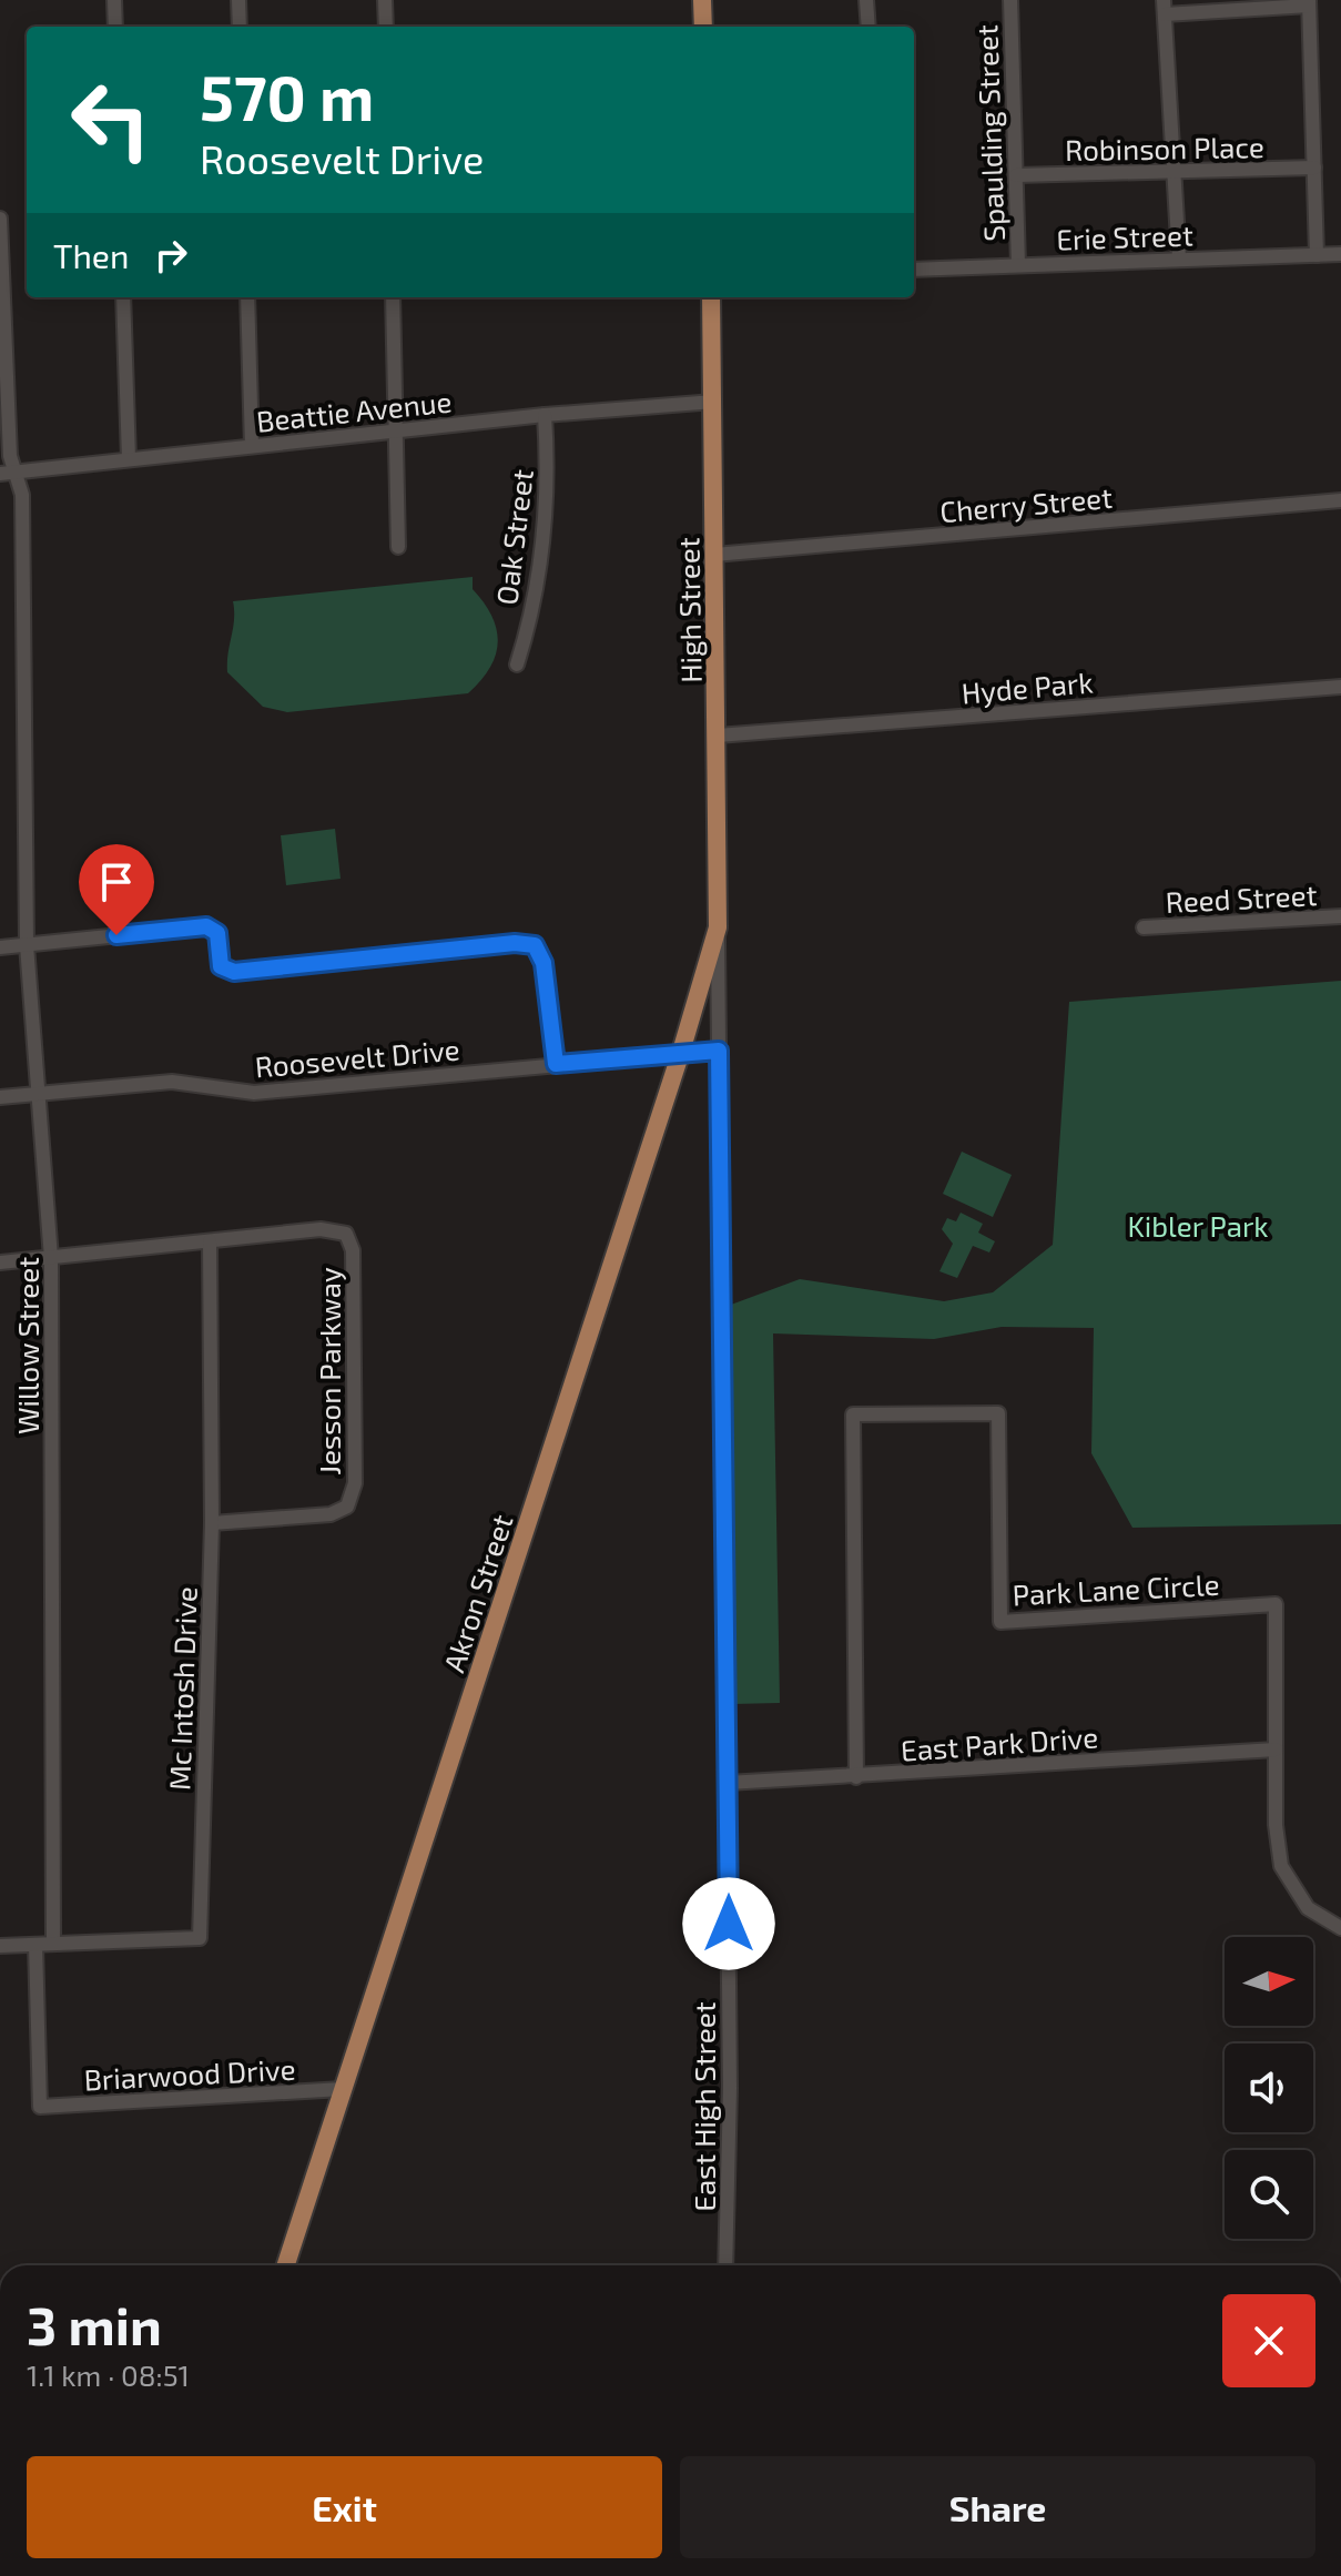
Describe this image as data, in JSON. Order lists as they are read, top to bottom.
{
  "streets": {
    "main road": ["High Street", "Akron Street"],
    "street": [
      "Spaulding Street",
      "Robinson Place",
      "Erie Street",
      "Beattie Avenue",
      "Cherry Street",
      "Oak Street",
      "Hyde Park",
      "Reed Street",
      "Roosevelt Drive",
      "Willow Street",
      "Jesson Parkway",
      "Park Lane Circle",
      "Mc Intosh Drive",
      "East Park Drive",
      "Briarwood Drive",
      "East High Street"
    ]
  },
  "crossings": [
    ["Spaulding Street", "Robinson Place"],
    ["Spaulding Street", "Erie Street"],
    ["Beattie Avenue", "Oak Street"],
    ["Beattie Avenue", "High Street"],
    ["Beattie Avenue", "Willow Street"],
    ["Cherry Street", "High Street"],
    ["High Street", "Hyde Park"],
    ["High Street", "Akron Street"],
    ["High Street", "East High Street"],
    ["Roosevelt Drive", "Willow Street"],
    ["Roosevelt Drive", "Akron Street"],
    ["Roosevelt Drive", "East High Street"],
    ["Willow Street", "Jesson Parkway"],
    ["Willow Street", "Mc Intosh Drive"],
    ["Jesson Parkway", "Mc Intosh Drive"],
    ["Park Lane Circle", "East Park Drive"],
    ["Akron Street", "Briarwood Drive"],
    ["Akron Street", "East High Street"],
    ["Mc Intosh Drive", "Briarwood Drive"],
    ["East Park Drive", "East High Street"]
  ],
  "parks": ["Kibler Park"],
  "north": "right",
  "page": {
    "turn": ["570 m", "Roosevelt Drive"],
    "then": "Then",
    "heading": ["3 min", "1.1 km · 08:51"],
    "buttons": ["Exit", "Share"]
  }
}
